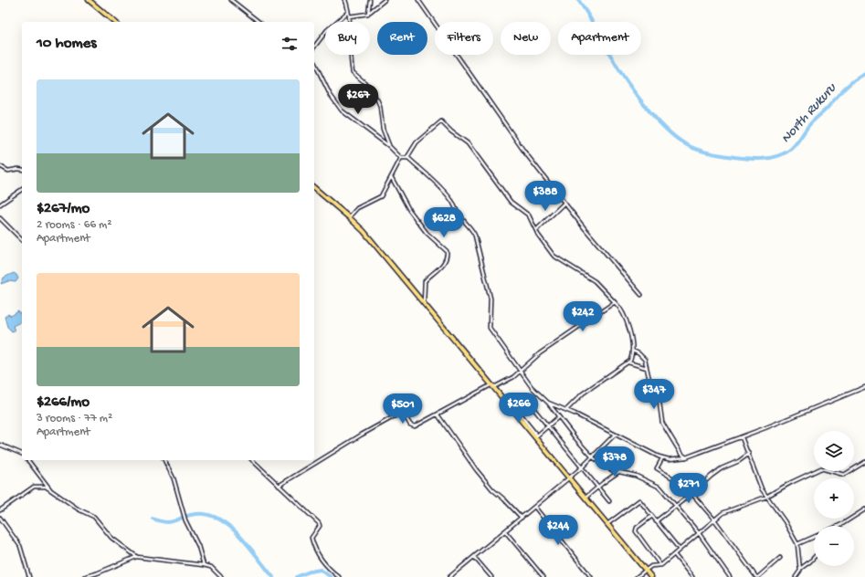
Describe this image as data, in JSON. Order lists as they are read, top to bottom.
{
  "water": ["North Rukuru"],
  "page": {
    "chip": [
      "Buy",
      "Rent",
      "Filters",
      "New",
      "Apartment"
    ],
    "heading": "10 homes",
    "list": [
      {
        "name": "$267/mo",
        "note": "2 rooms · 66 m² · Apartment"
      },
      {
        "name": "$266/mo",
        "note": "3 rooms · 77 m² · Apartment"
      }
    ],
    "price": [
      "$267",
      "$388",
      "$628",
      "$242",
      "$347",
      "$266",
      "$501",
      "$378",
      "$271",
      "$244"
    ],
    "map_buttons": ["+", "−"]
  }
}
